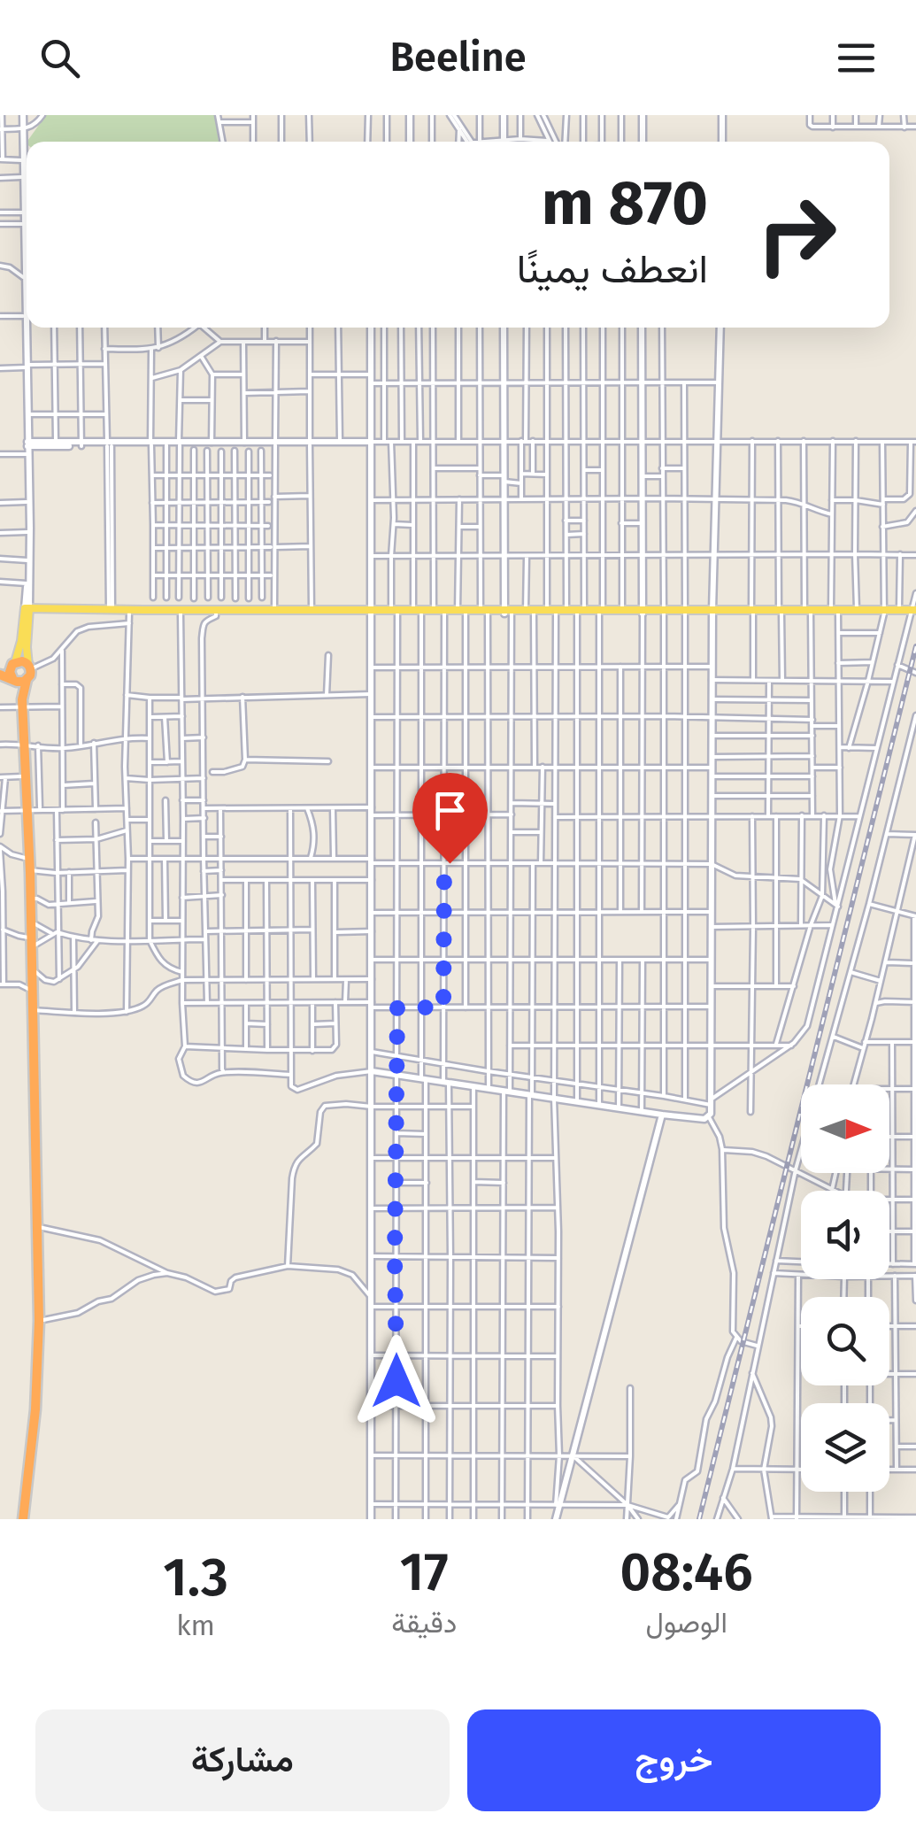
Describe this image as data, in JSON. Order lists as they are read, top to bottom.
{
  "north": "right",
  "page": {
    "header": "Beeline",
    "turn": ["870 m", "انعطف يمينًا"],
    "eta": [
      "08:46",
      "الوصول",
      "17",
      "دقيقة",
      "1.3",
      "km"
    ],
    "buttons": ["خروج", "مشاركة"]
  }
}
